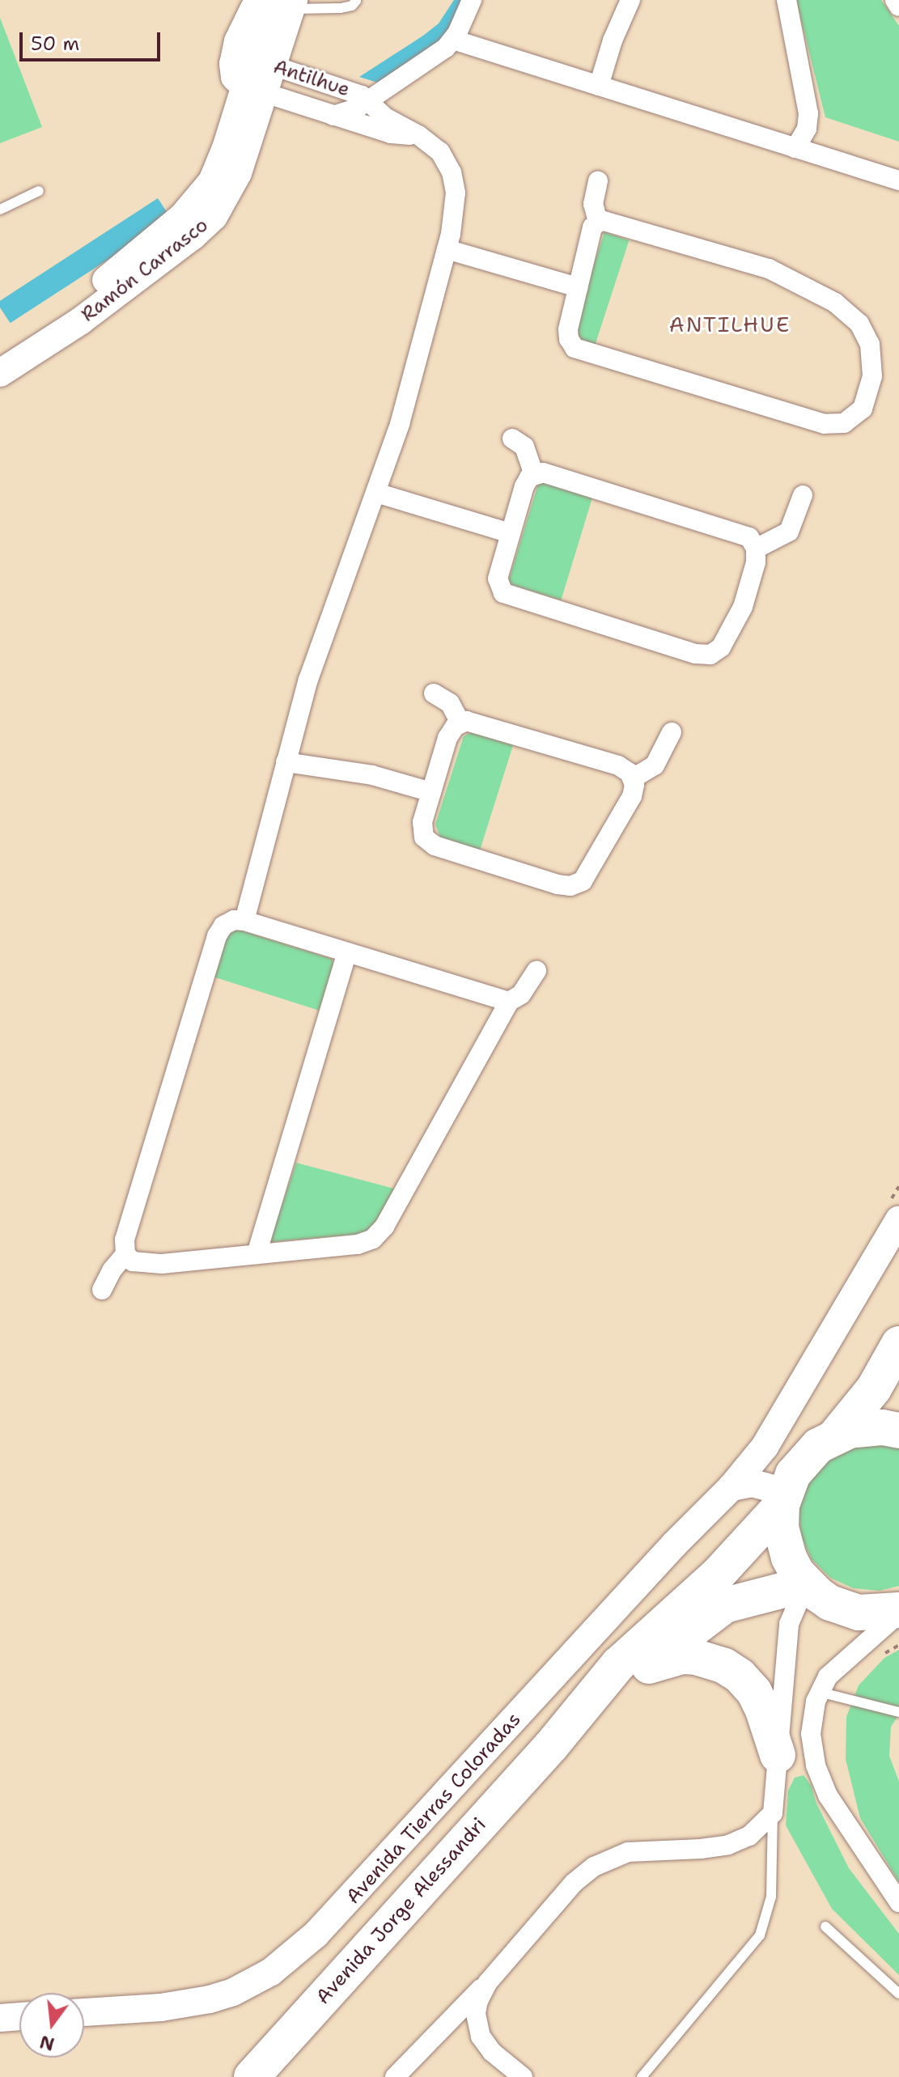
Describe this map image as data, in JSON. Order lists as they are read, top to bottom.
{
  "streets": {
    "highway": ["Avenida Jorge Alessandri"],
    "street": ["Antilhue", "Ramón Carrasco", "Avenida Tierras Coloradas"]
  },
  "crossings": [
    ["Antilhue", "Ramón Carrasco"]
  ],
  "districts": ["ANTILHUE"],
  "scale_bar": "50 m",
  "north": "bottom"
}
